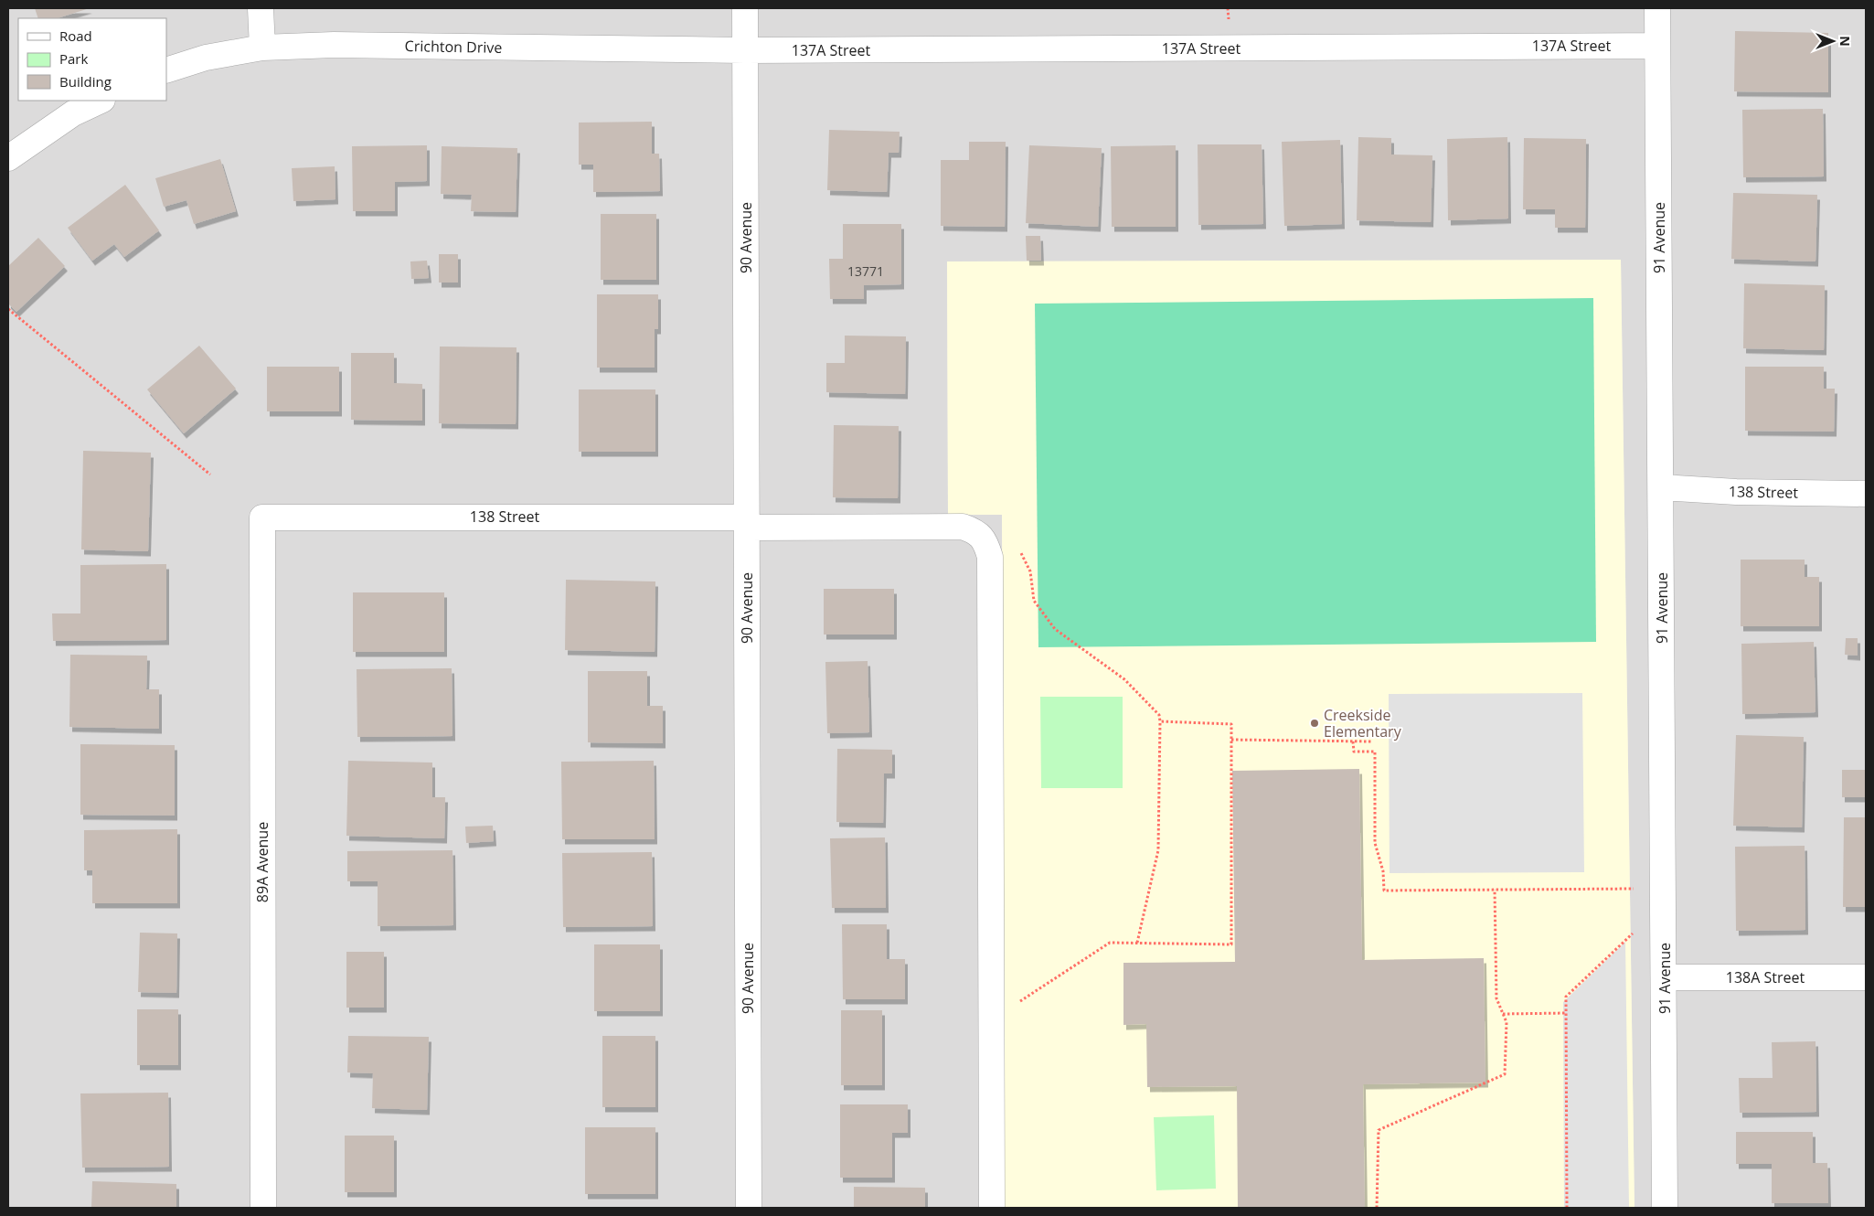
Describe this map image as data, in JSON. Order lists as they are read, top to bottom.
{
  "streets": {
    "street": [
      "137A Street",
      "Crichton Drive",
      "90 Avenue",
      "91 Avenue",
      "138 Street",
      "89A Avenue",
      "138A Street"
    ]
  },
  "crossings": [
    ["137A Street", "Crichton Drive"],
    ["137A Street", "90 Avenue"],
    ["137A Street", "91 Avenue"],
    ["Crichton Drive", "90 Avenue"],
    ["90 Avenue", "138 Street"],
    ["91 Avenue", "138 Street"],
    ["91 Avenue", "138A Street"],
    ["138 Street", "89A Avenue"]
  ],
  "places": ["Creekside Elementary"],
  "house_numbers": ["13771"],
  "legend": ["Road", "Park", "Building"],
  "north": "right"
}
